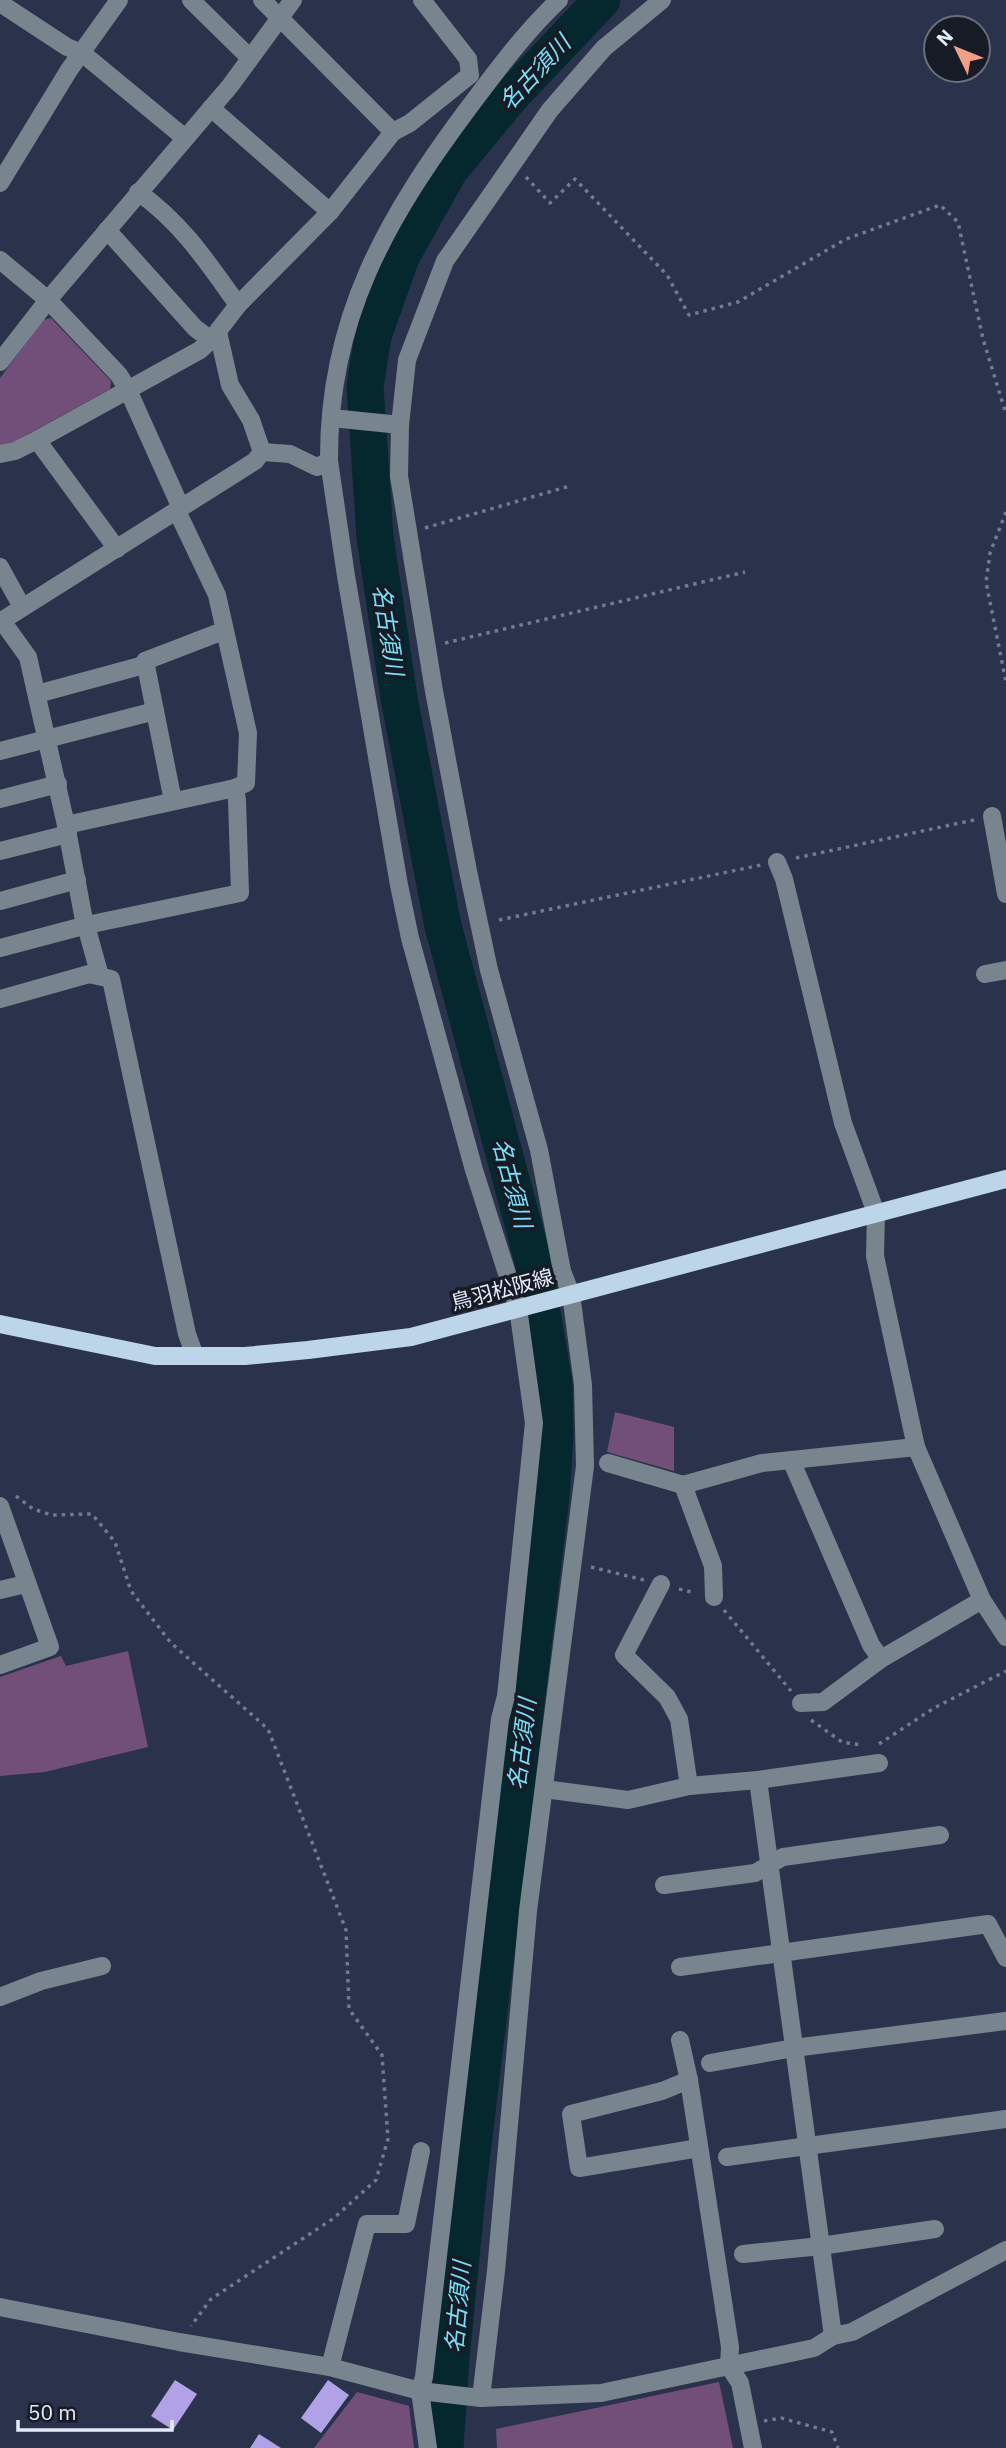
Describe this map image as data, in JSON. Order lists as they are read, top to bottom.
{
  "streets": {
    "main road": ["鳥羽松阪線"]
  },
  "water": ["名古須川"],
  "scale_bar": "50 m",
  "north": "top left"
}
